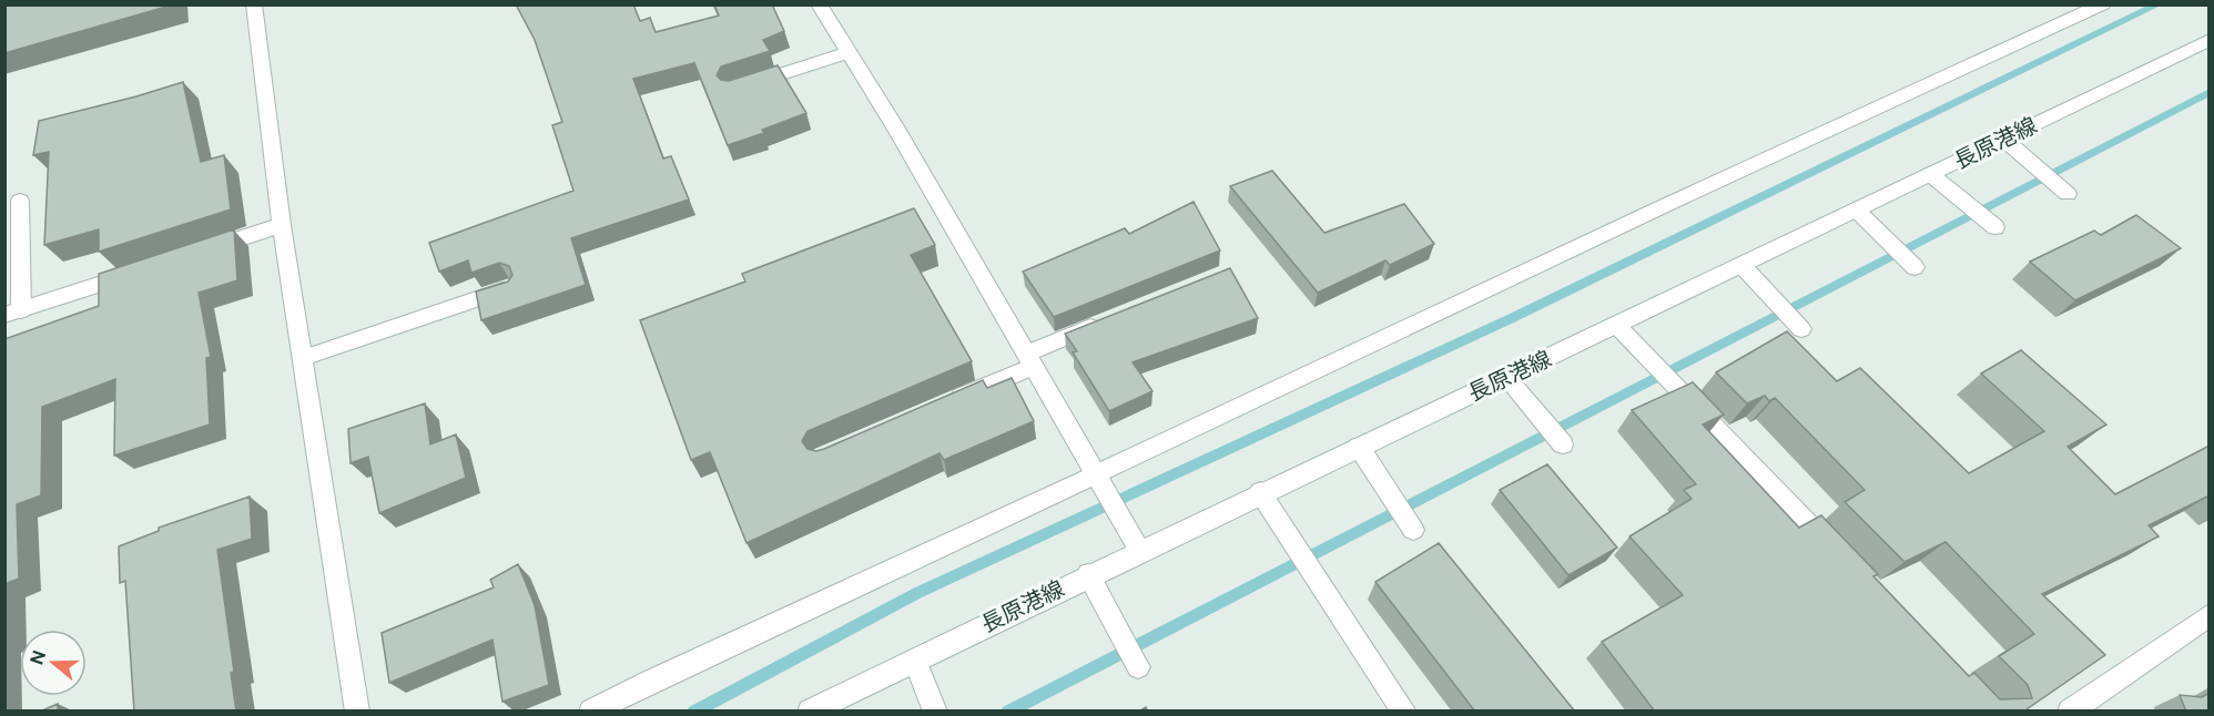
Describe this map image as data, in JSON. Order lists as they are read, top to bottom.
{
  "streets": {
    "street": ["長原港線"]
  },
  "north": "left"
}
